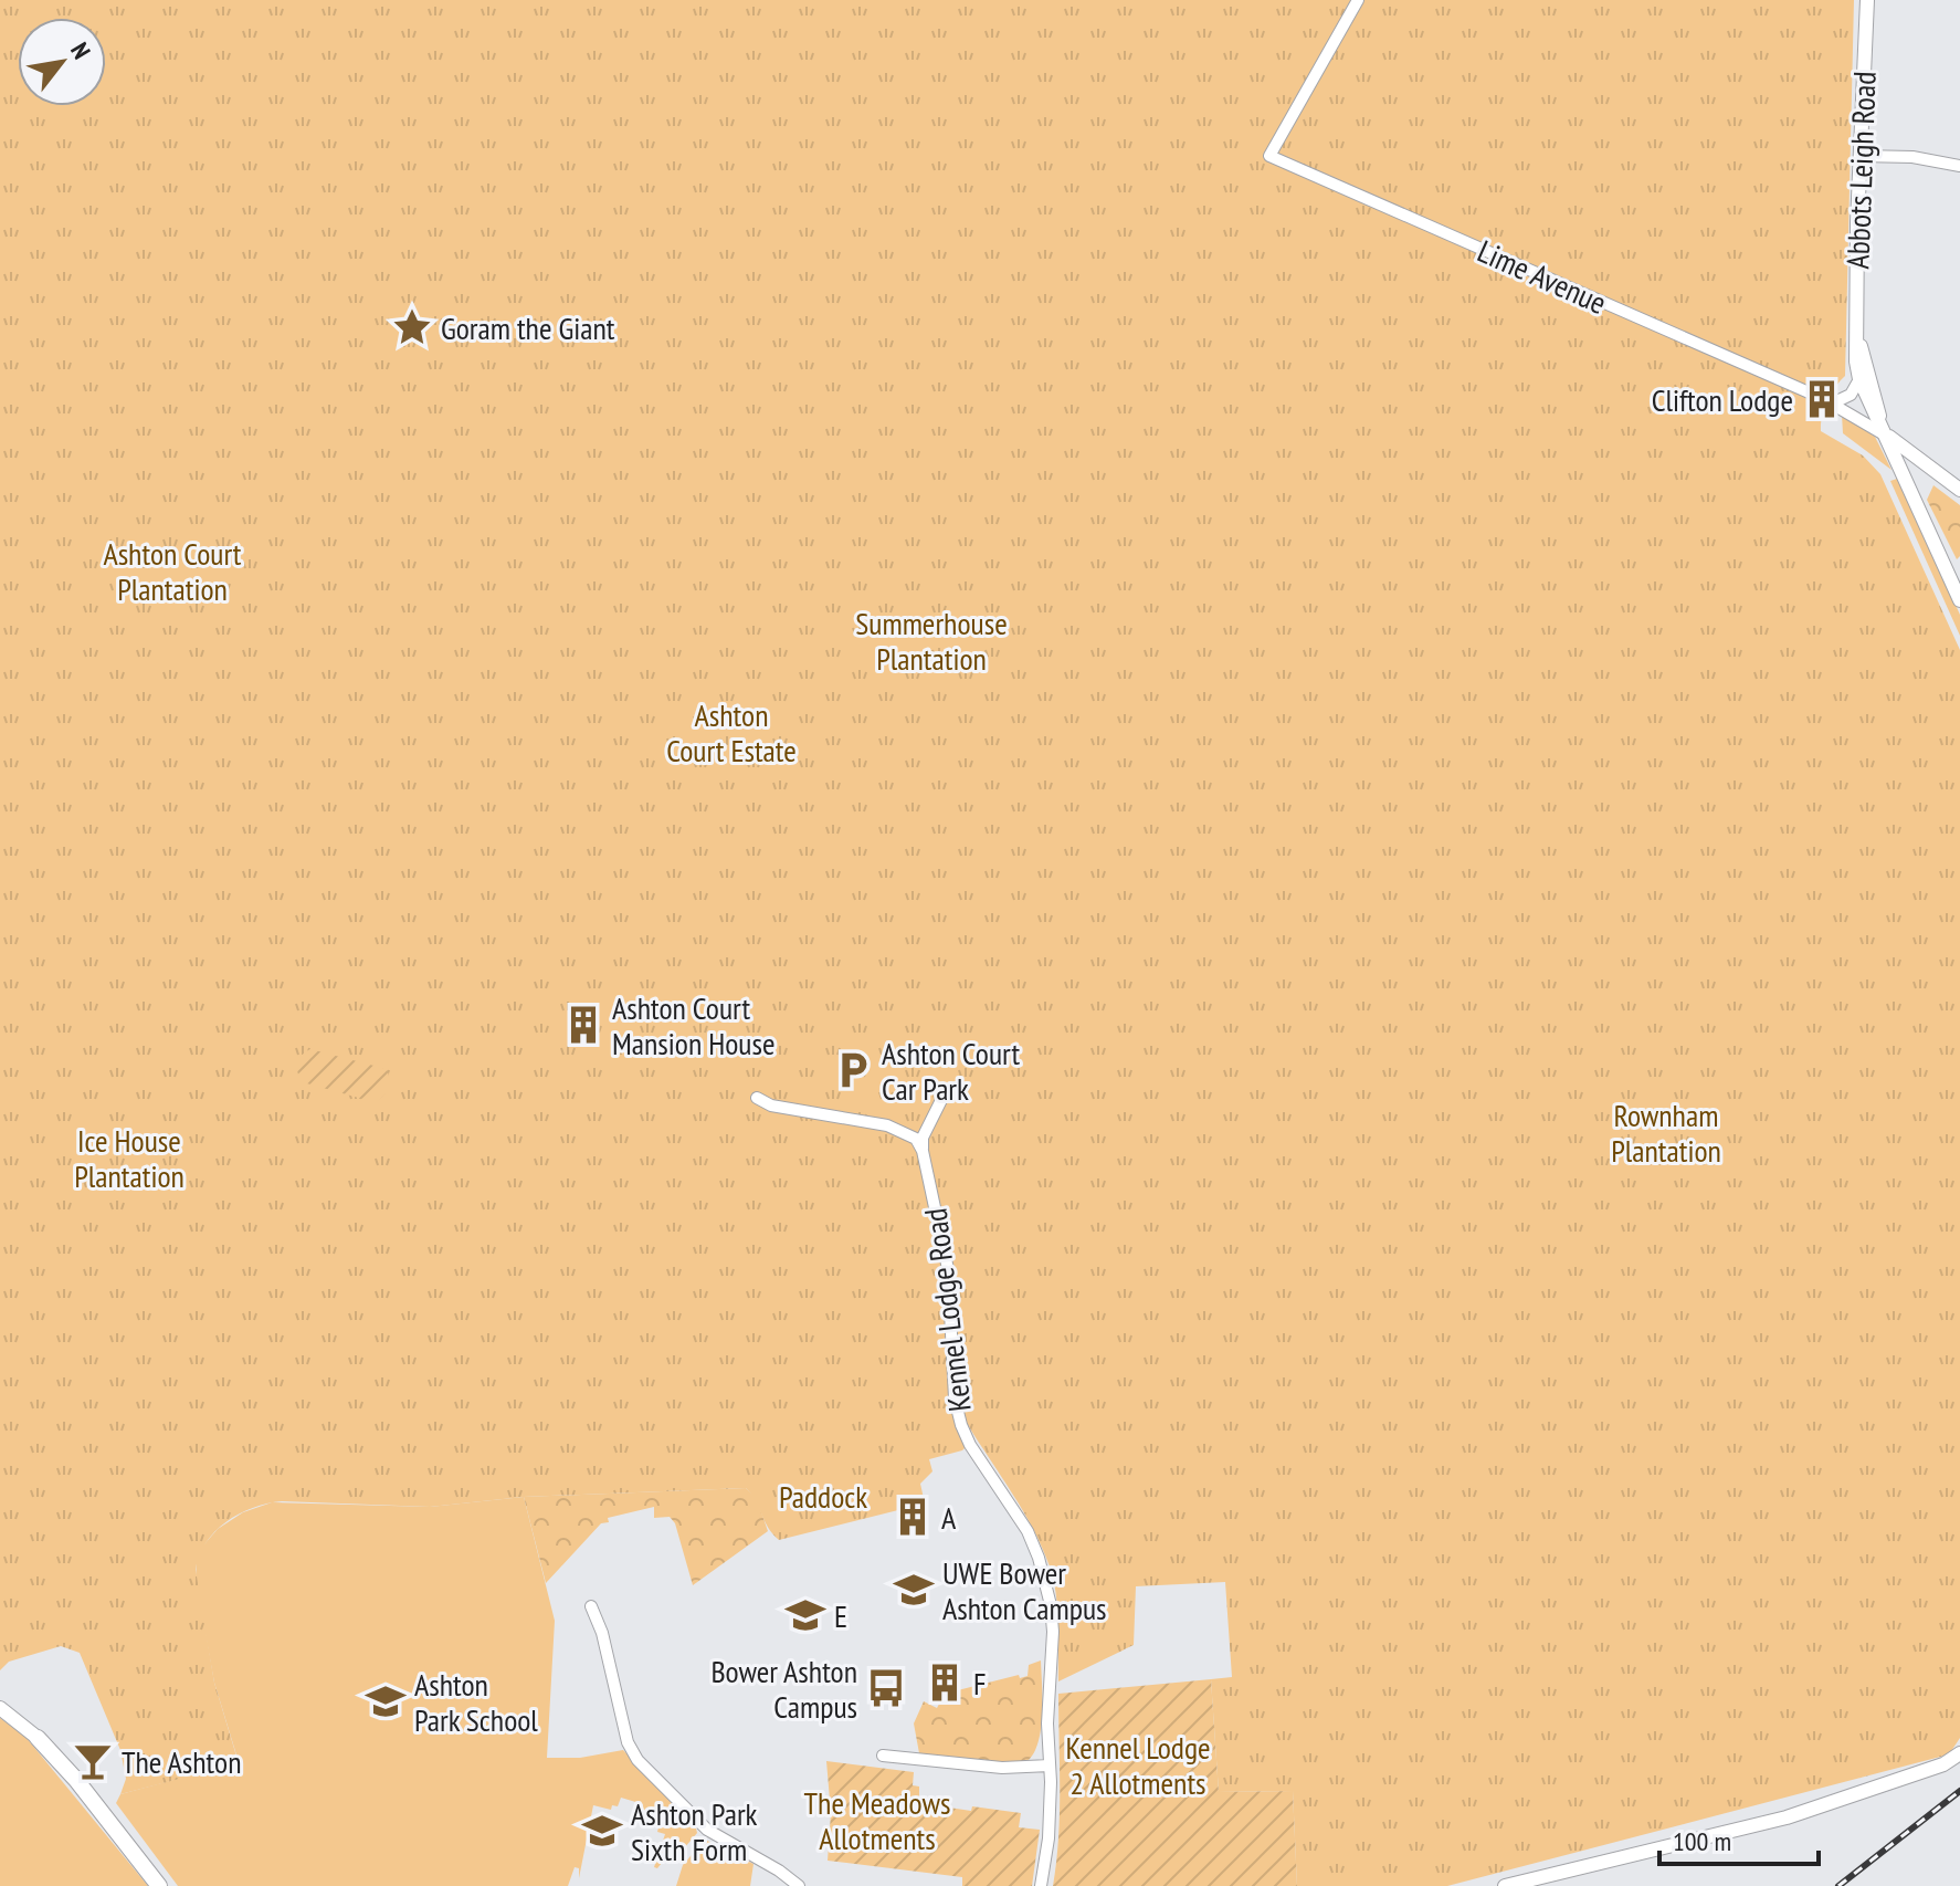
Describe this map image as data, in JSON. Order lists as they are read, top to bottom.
{
  "streets": {
    "main road": ["Abbots Leigh Road"],
    "street": ["Lime Avenue", "Kennel Lodge Road"]
  },
  "crossings": [
    ["Abbots Leigh Road", "Lime Avenue"]
  ],
  "parks": [
    "Ashton Court Plantation",
    "Summerhouse Plantation",
    "Ashton Court Estate",
    "Rownham Plantation",
    "Ice House Plantation",
    "Paddock",
    "Kennel Lodge 2 Allotments",
    "The Meadows Allotments"
  ],
  "places": {
    "place": ["Goram the Giant"],
    "building": [
      "Clifton Lodge",
      "Ashton Court Mansion House",
      "A",
      "F"
    ],
    "parking": ["Ashton Court Car Park"],
    "school or university": [
      "UWE Bower Ashton Campus",
      "E",
      "Ashton Park School",
      "Ashton Park Sixth Form"
    ],
    "bus stop": ["Bower Ashton Campus"],
    "bar": ["The Ashton"]
  },
  "scale_bar": "100 m",
  "north": "top right"
}
